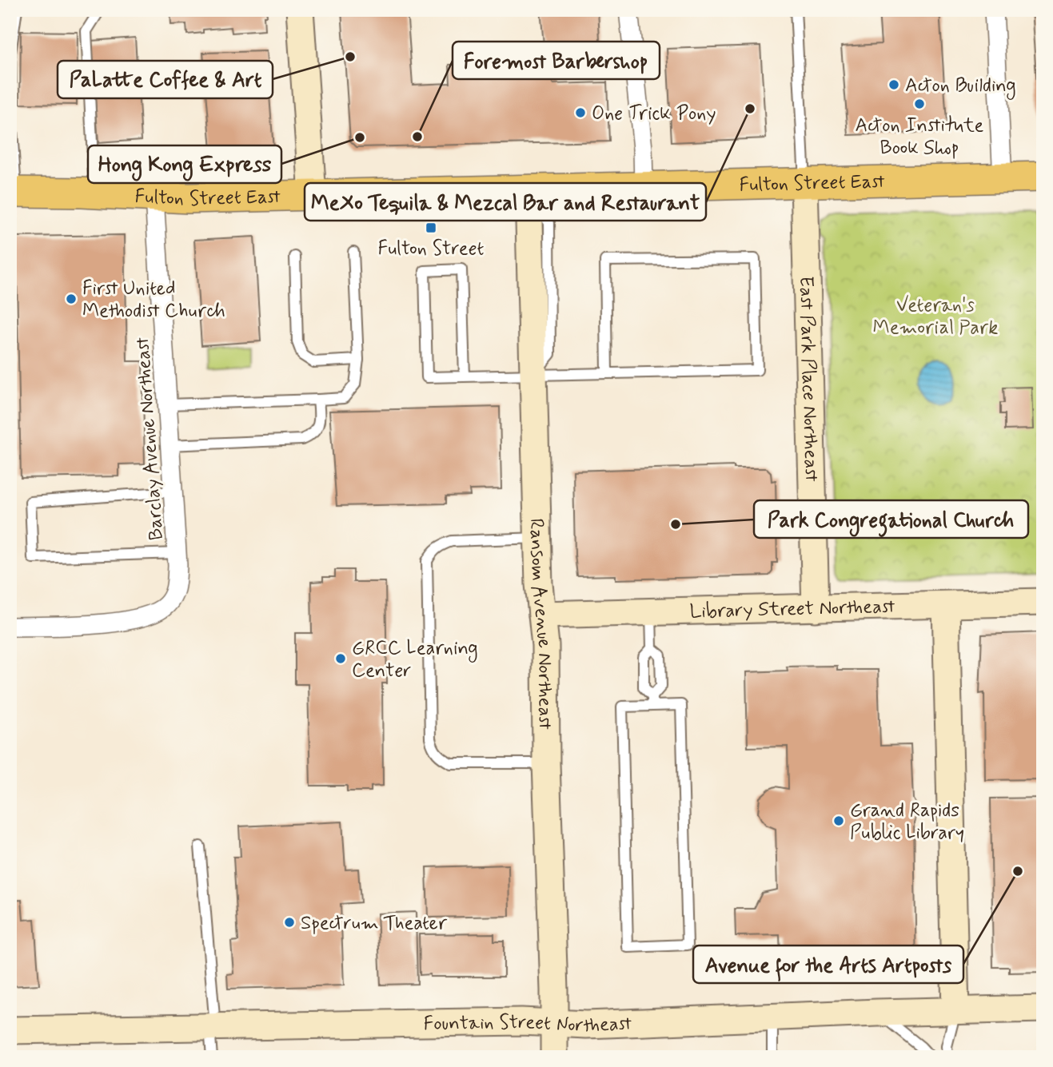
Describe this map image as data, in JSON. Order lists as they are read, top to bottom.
{
  "streets": {
    "main road": ["Fulton Street East"],
    "street": [
      "East Park Place Northeast",
      "Barclay Avenue Northeast",
      "Library Street Northeast",
      "Ransom Avenue Northeast",
      "Fountain Street Northeast"
    ]
  },
  "crossings": [
    ["Fulton Street East", "East Park Place Northeast"],
    ["Fulton Street East", "Barclay Avenue Northeast"],
    ["Fulton Street East", "Ransom Avenue Northeast"],
    ["East Park Place Northeast", "Library Street Northeast"],
    ["Library Street Northeast", "Ransom Avenue Northeast"],
    ["Ransom Avenue Northeast", "Fountain Street Northeast"]
  ],
  "parks": ["Veteran's Memorial Park"],
  "places": {
    "other": [
      "PaLatte Coffee & Art",
      "Acton Building",
      "Acton Institute Book Shop",
      "MeXo Tequila & Mezcal Bar and Restaurant",
      "One Trick Pony",
      "Foremost Barbershop",
      "Hong Kong Express",
      "First United Methodist Church",
      "Park Congregational Church",
      "GRCC Learning Center",
      "Grand Rapids Public Library",
      "Avenue for the Arts Artposts",
      "Spectrum Theater"
    ],
    "transit": ["Fulton Street"]
  }
}
